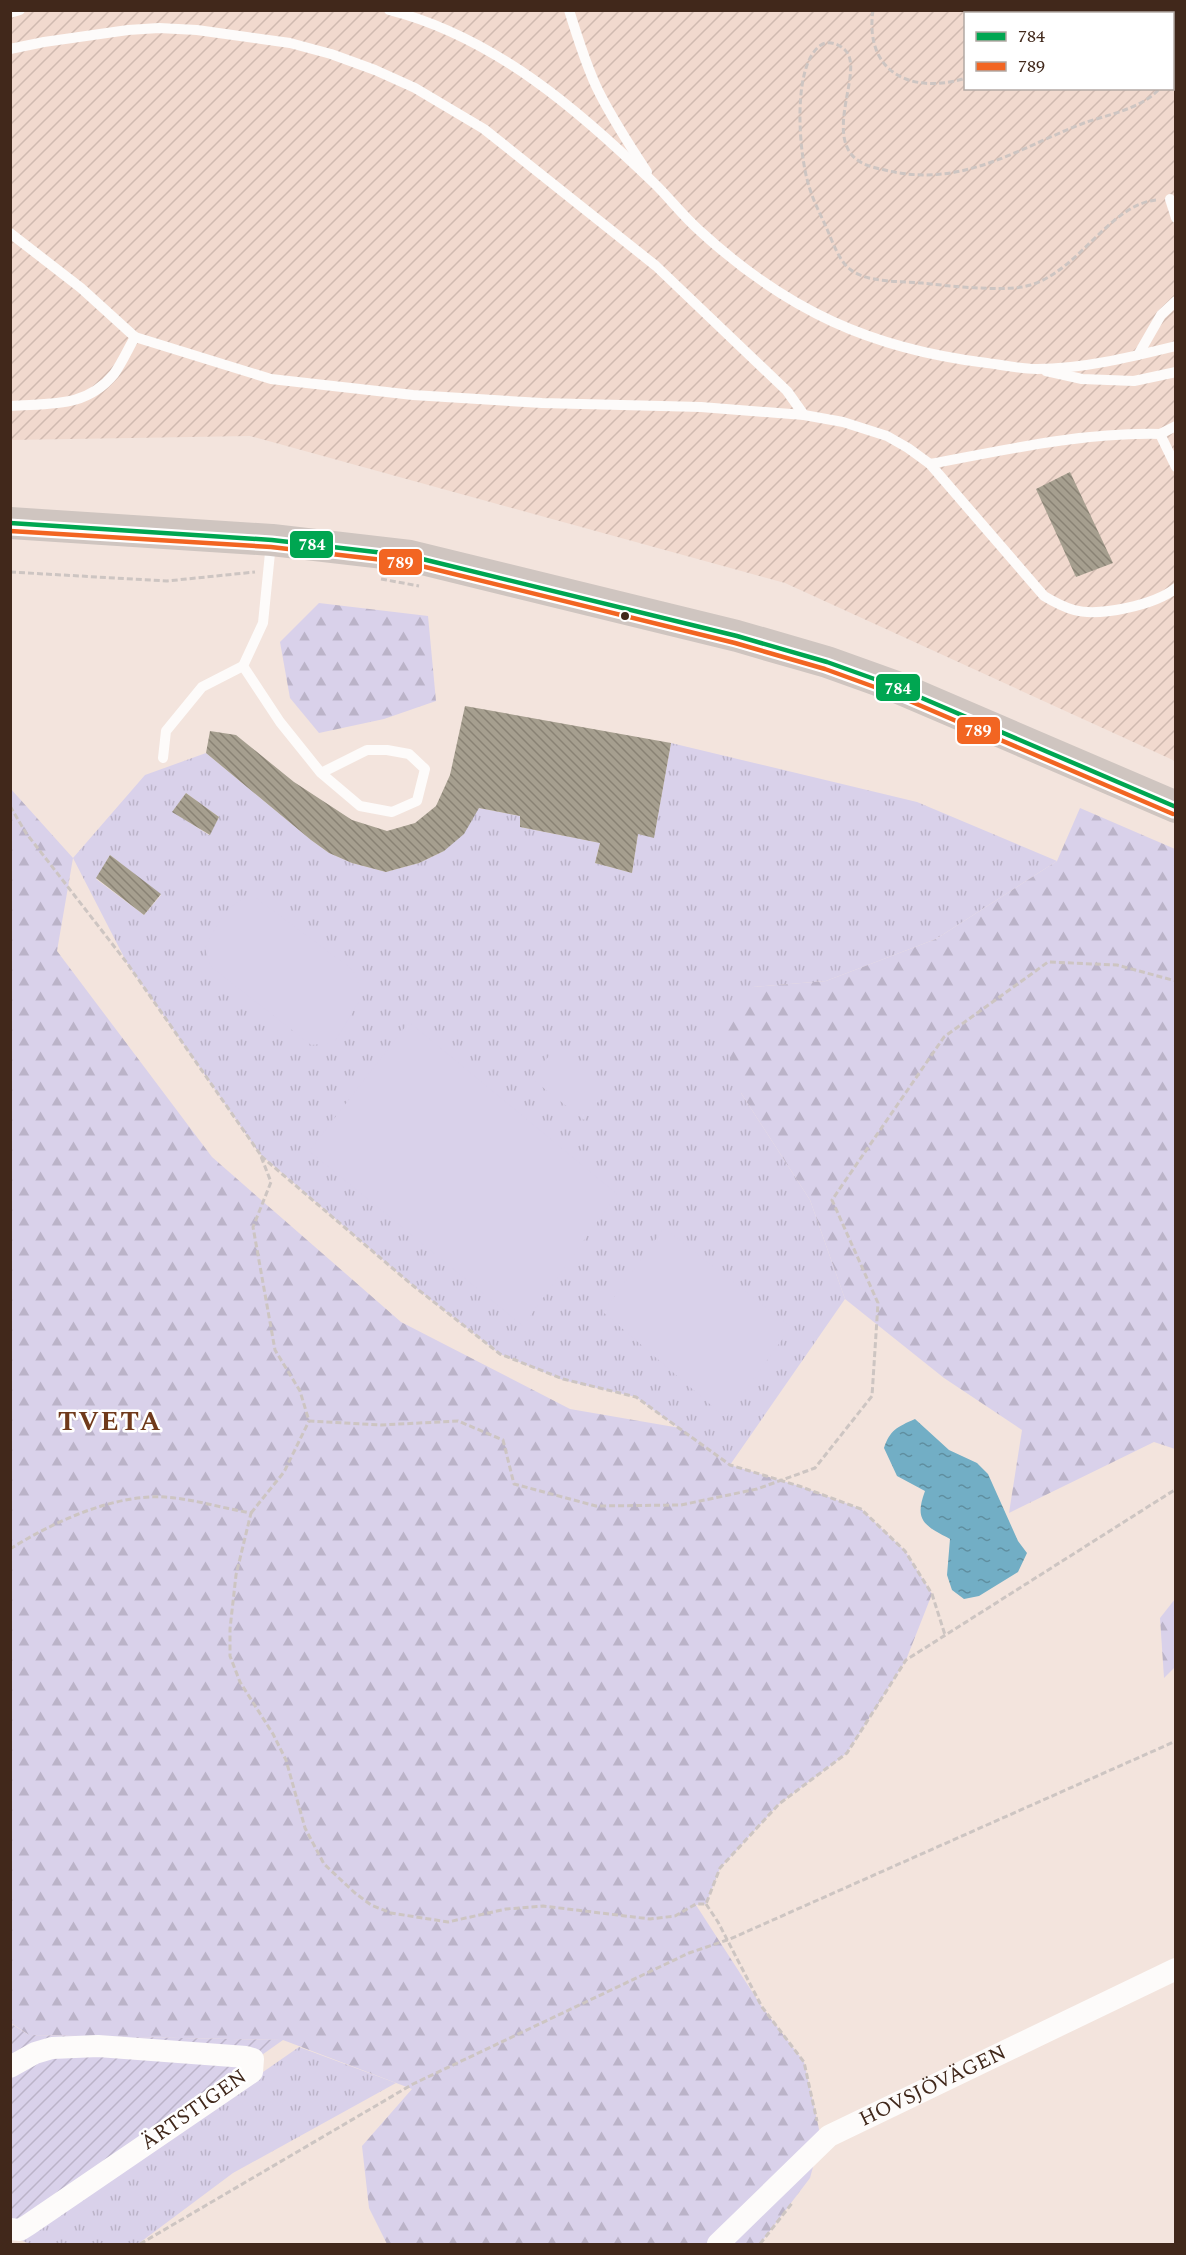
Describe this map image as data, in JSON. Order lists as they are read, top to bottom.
{
  "streets": {
    "street": ["HOVSJÖVÄGEN", "ÄRTSTIGEN"]
  },
  "districts": ["TVETA"],
  "lines": ["transit line 784", "transit line 789"],
  "legend": ["784", "789"]
}
